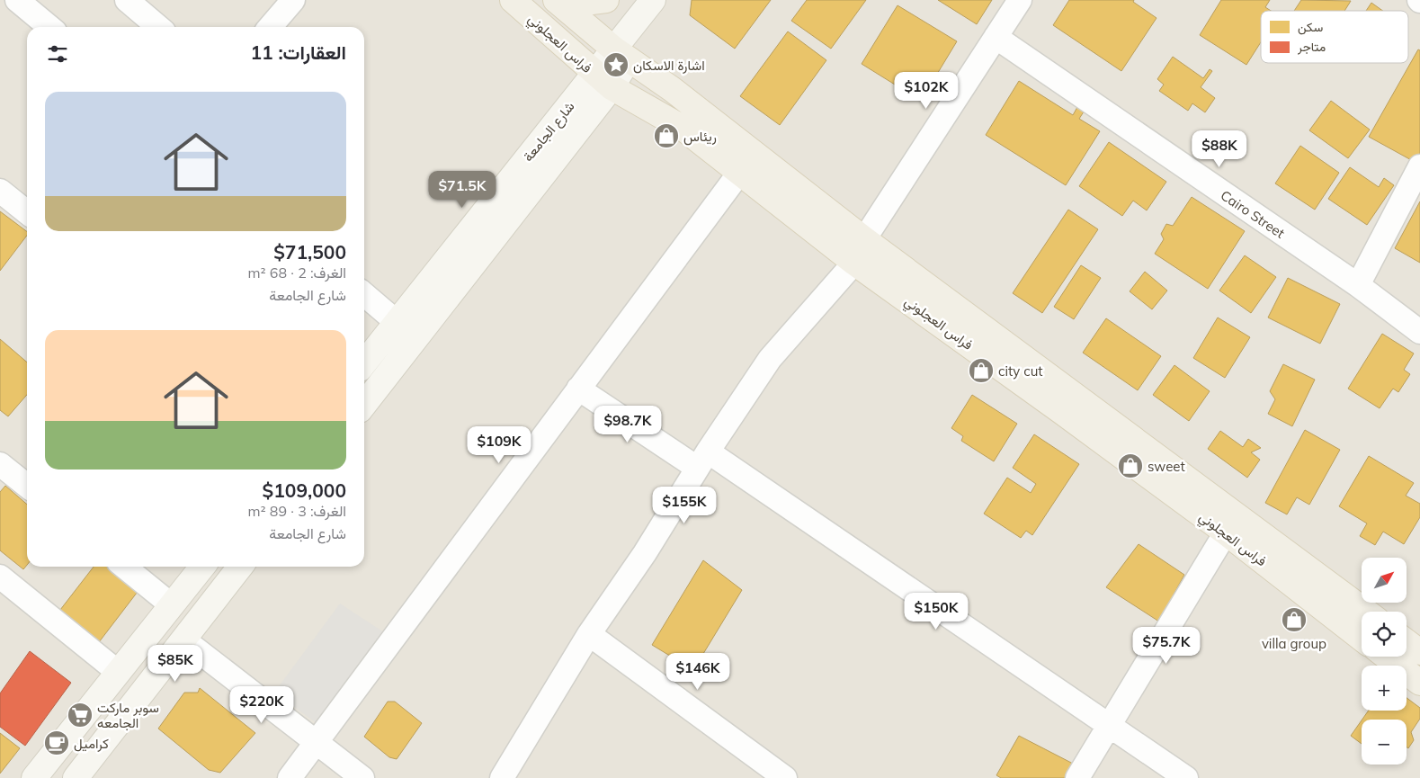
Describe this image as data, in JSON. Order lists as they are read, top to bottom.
{
  "streets": {
    "main road": ["فراس العجلوني", "شارع الجامعة"],
    "street": ["Cairo Street"]
  },
  "crossings": [
    ["فراس العجلوني", "شارع الجامعة"]
  ],
  "places": {
    "place": ["اشارة الاسكان"],
    "shop": [
      "ريئاس",
      "city cut",
      "sweet",
      "villa group"
    ],
    "supermarket": ["سوبر ماركت الجامعه"],
    "cafe": ["كراميل"]
  },
  "legend": ["سكن", "متاجر"],
  "north": "top right",
  "page": {
    "heading": "العقارات: 11",
    "price": [
      "$102K",
      "$88K",
      "$71.5K",
      "$98.7K",
      "$109K",
      "$155K",
      "$150K",
      "$75.7K",
      "$85K",
      "$146K",
      "$220K"
    ],
    "list": [
      {
        "name": "$71,500",
        "note": "الغرف: 2 · 68 m² · شارع الجامعة"
      },
      {
        "name": "$109,000",
        "note": "الغرف: 3 · 89 m² · شارع الجامعة"
      }
    ],
    "map_buttons": ["+", "−"]
  }
}
